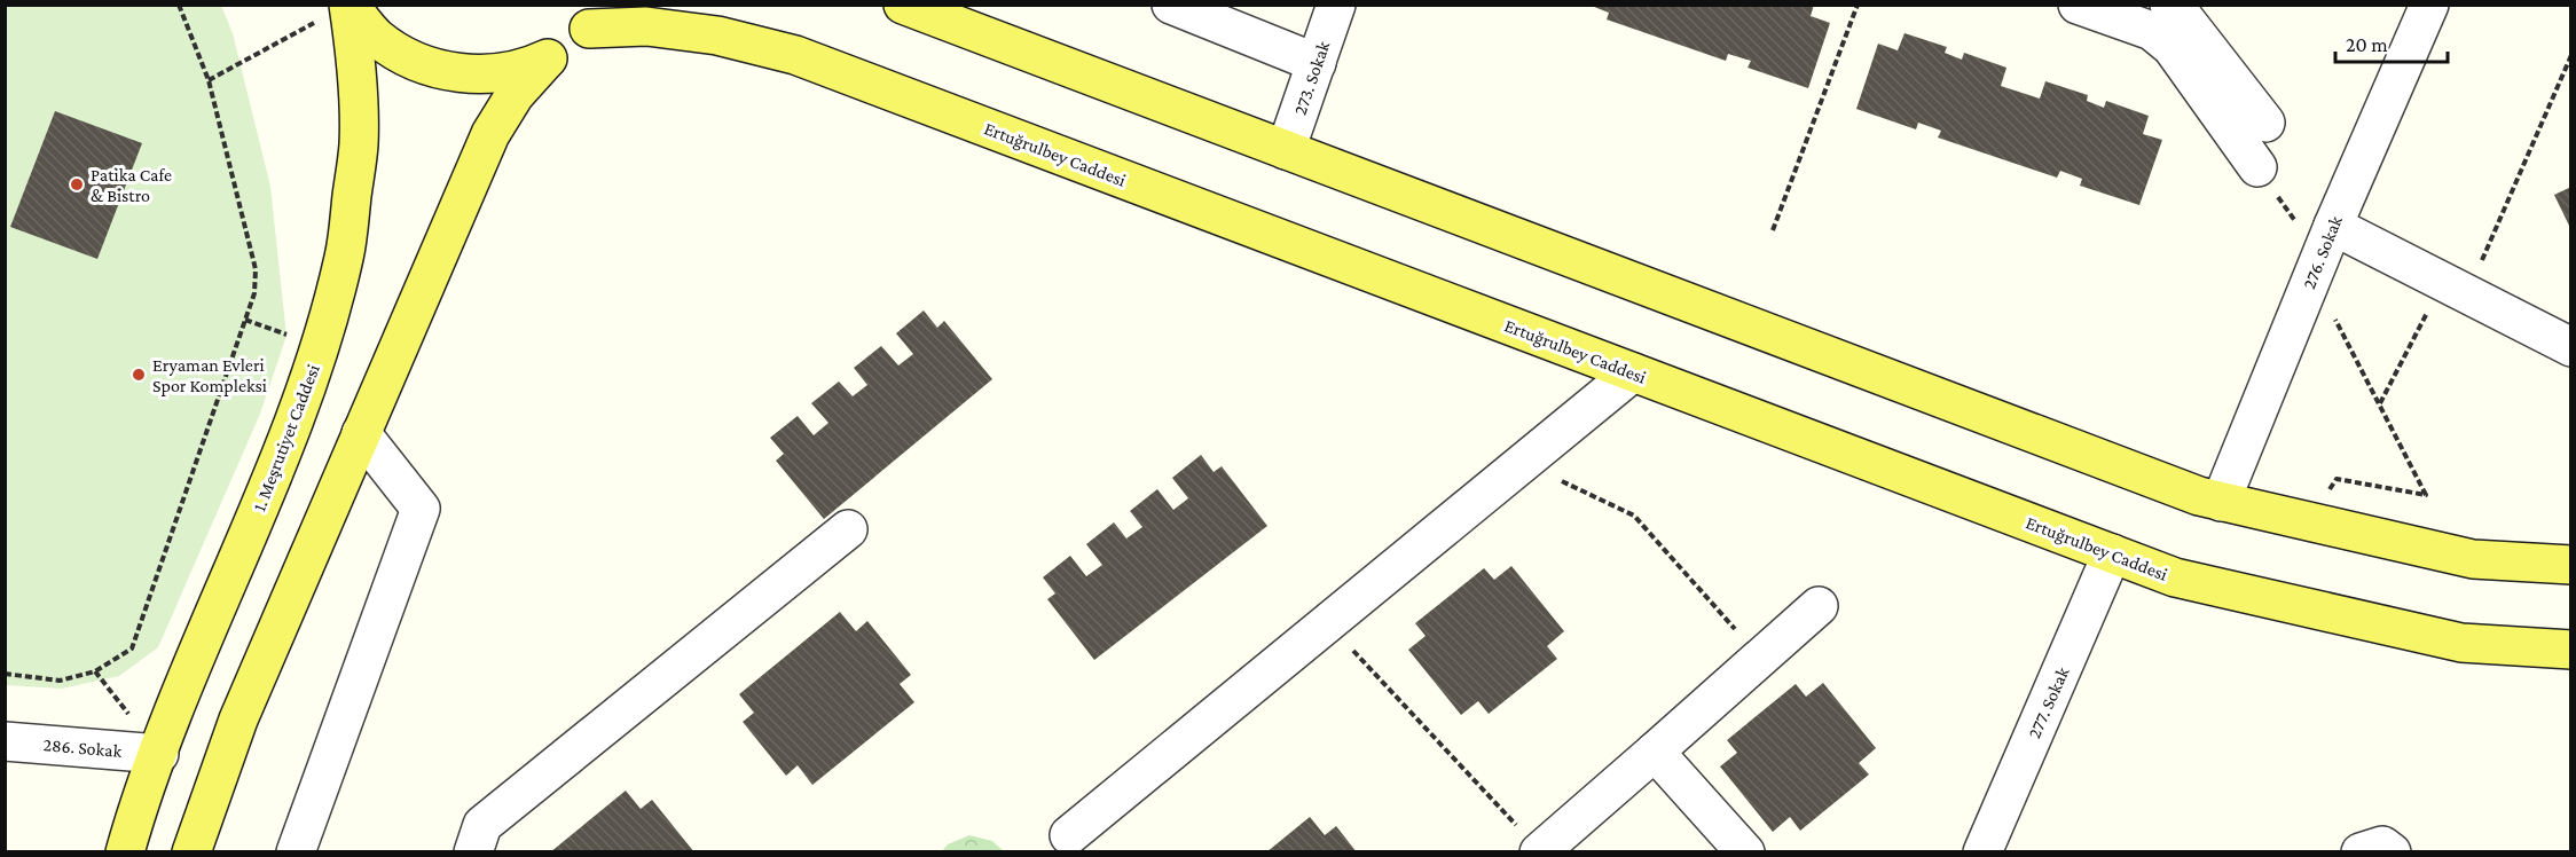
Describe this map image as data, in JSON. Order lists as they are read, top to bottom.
{
  "streets": {
    "main road": ["Ertuğrulbey Caddesi", "1. Meşrutiyet Caddesi"],
    "street": [
      "273. Sokak",
      "276. Sokak",
      "277. Sokak",
      "286. Sokak"
    ]
  },
  "crossings": [
    ["Ertuğrulbey Caddesi", "277. Sokak"],
    ["1. Meşrutiyet Caddesi", "286. Sokak"]
  ],
  "places": ["Patika Cafe & Bistro", "Eryaman Evleri Spor Kompleksi"],
  "scale_bar": "20 m"
}
